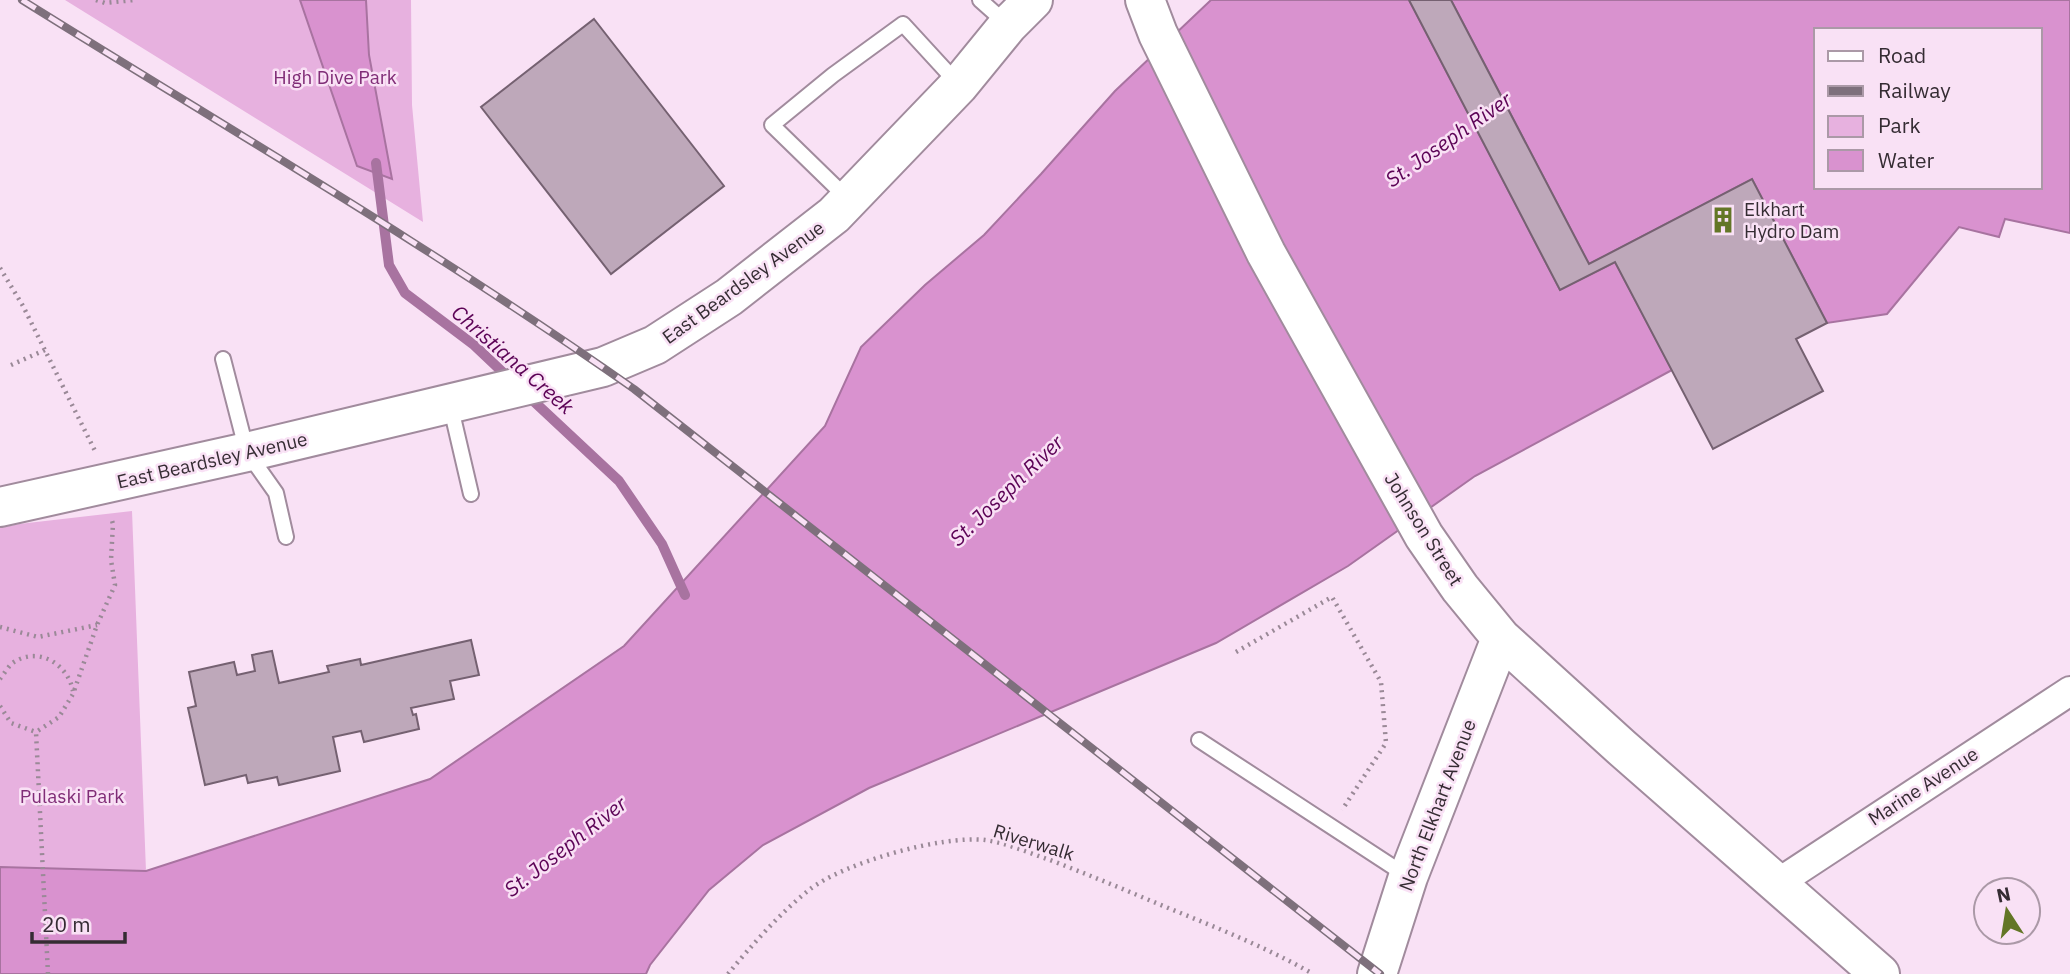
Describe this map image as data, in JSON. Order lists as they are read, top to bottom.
{
  "streets": {
    "main road": ["East Beardsley Avenue", "Johnson Street", "North Elkhart Avenue"],
    "street": ["Marine Avenue"],
    "path": ["Riverwalk"]
  },
  "crossings": [
    ["Johnson Street", "Marine Avenue"],
    ["Johnson Street", "North Elkhart Avenue"]
  ],
  "water": ["St. Joseph River", "Christiana Creek"],
  "parks": ["High Dive Park", "Pulaski Park"],
  "places": {
    "building": ["Elkhart Hydro Dam"]
  },
  "legend": [
    "Road",
    "Railway",
    "Park",
    "Water"
  ],
  "scale_bar": "20 m",
  "north": "top"
}
